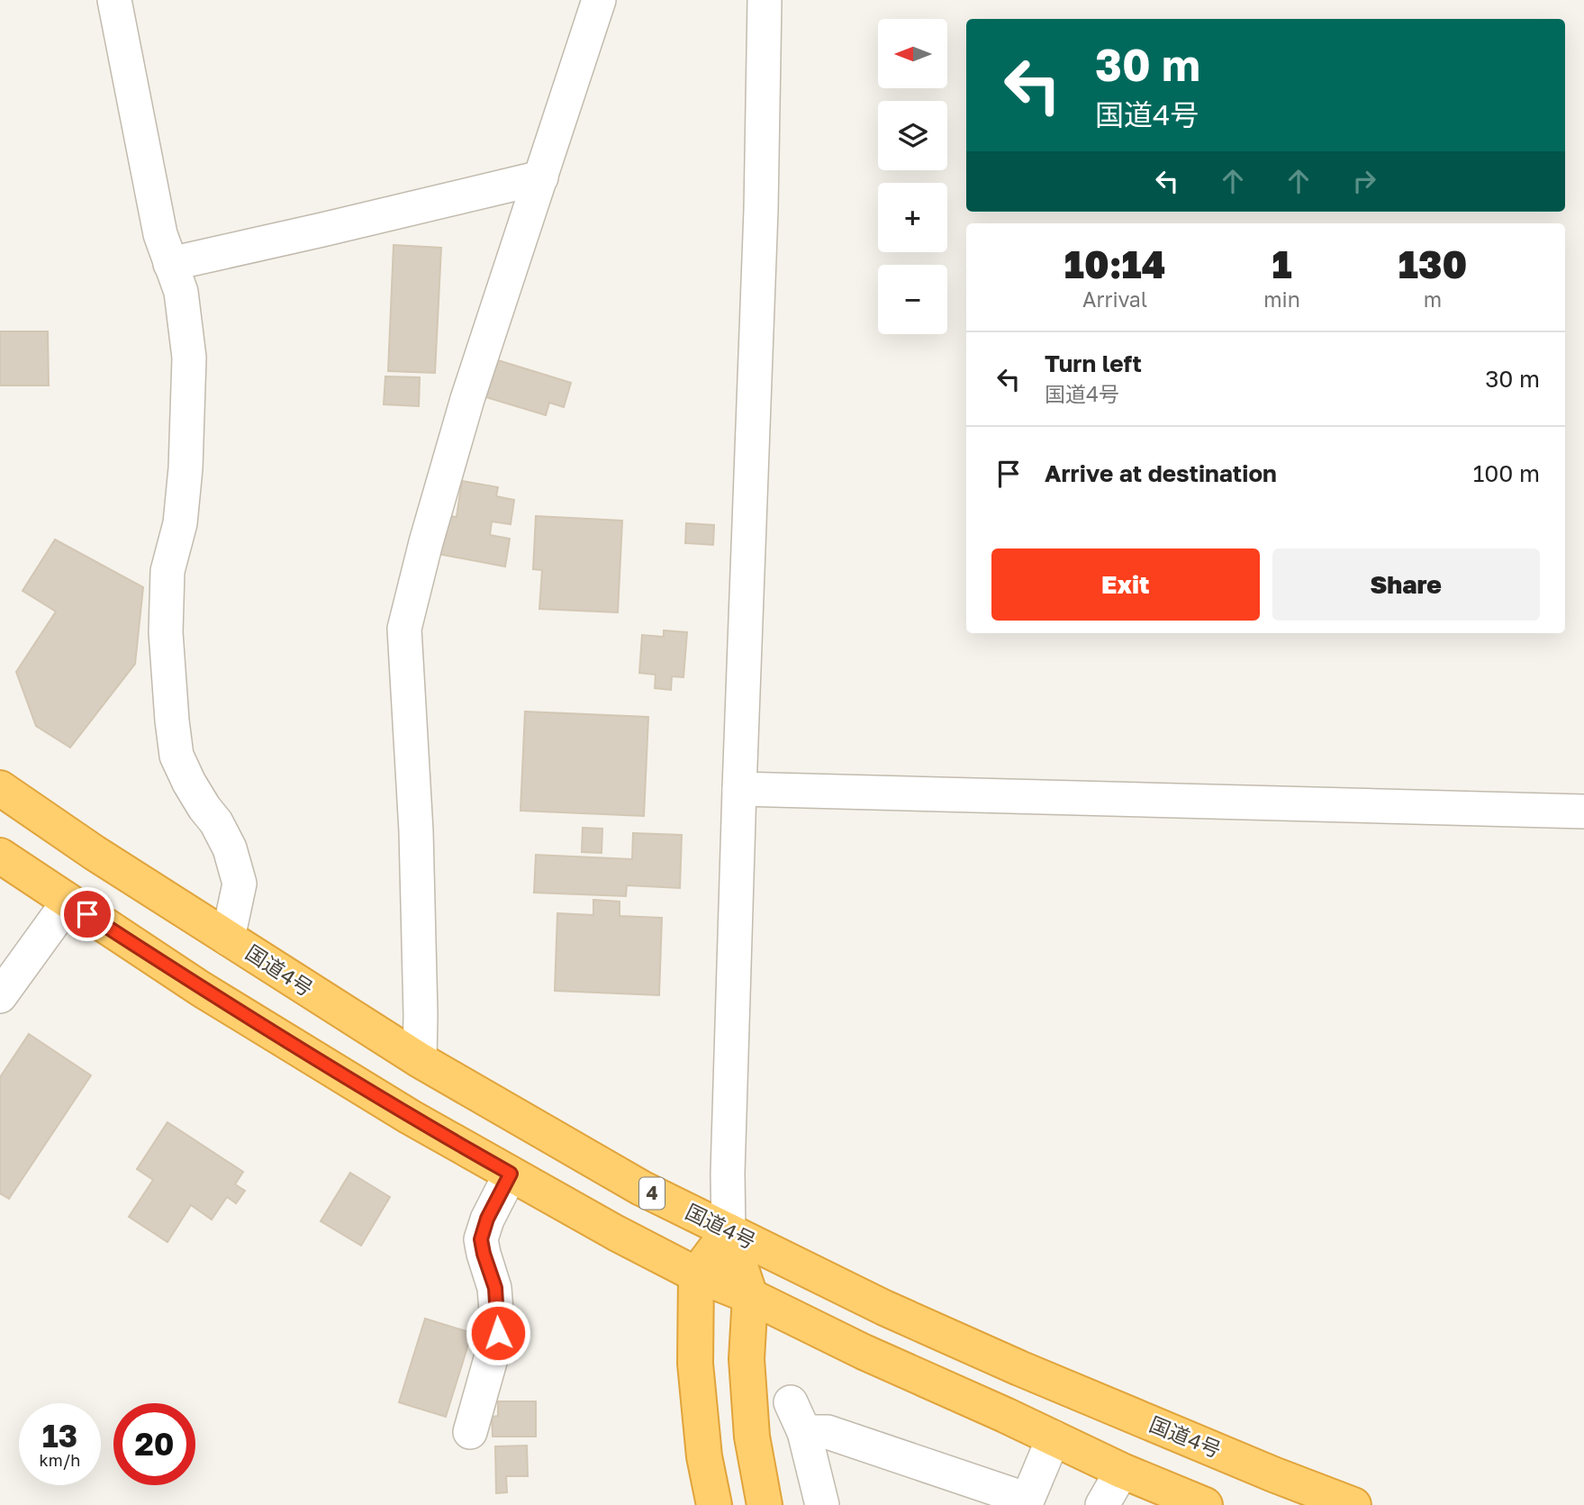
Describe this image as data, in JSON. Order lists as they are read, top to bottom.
{
  "streets": {
    "highway": ["国道4号", "4"]
  },
  "north": "left",
  "page": {
    "map_buttons": ["+", "−"],
    "turn": ["30 m", "国道4号"],
    "eta": [
      "10:14",
      "Arrival",
      "1",
      "min",
      "130",
      "m"
    ],
    "list": [
      {
        "name": "Turn left",
        "note": "国道4号",
        "value": "30 m"
      },
      {
        "name": "Arrive at destination",
        "value": "100 m"
      }
    ],
    "buttons": ["Exit", "Share"],
    "speed": "13 km/h",
    "limit": "20"
  }
}
